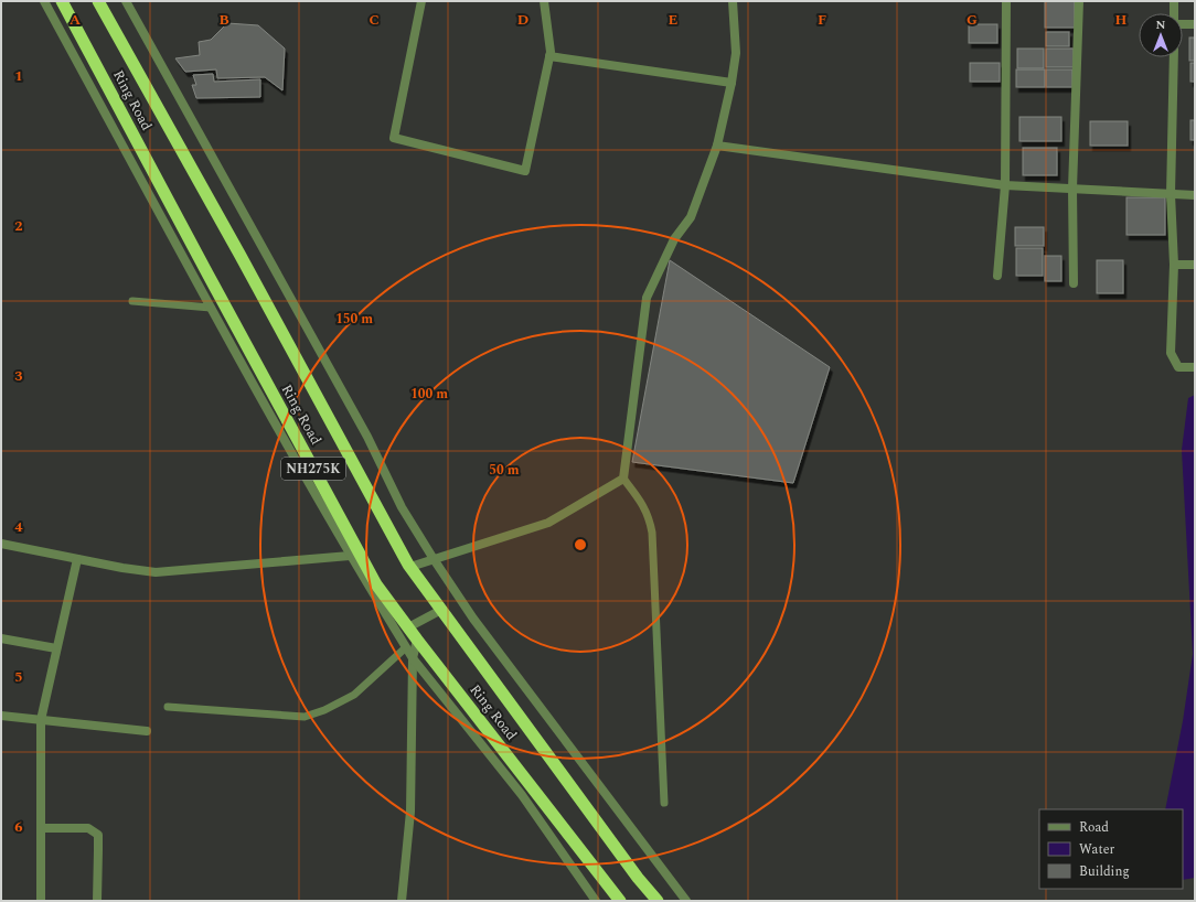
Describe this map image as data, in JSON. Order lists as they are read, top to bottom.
{
  "streets": {
    "highway": ["Ring Road", "NH275K"]
  },
  "legend": ["Road", "Water", "Building"],
  "north": "top",
  "grid": {
    "columns": [
      "A",
      "B",
      "C",
      "D",
      "E",
      "F",
      "G",
      "H"
    ],
    "rows": [
      "1",
      "2",
      "3",
      "4",
      "5",
      "6"
    ]
  },
  "rings": ["150 m", "100 m", "50 m"]
}
